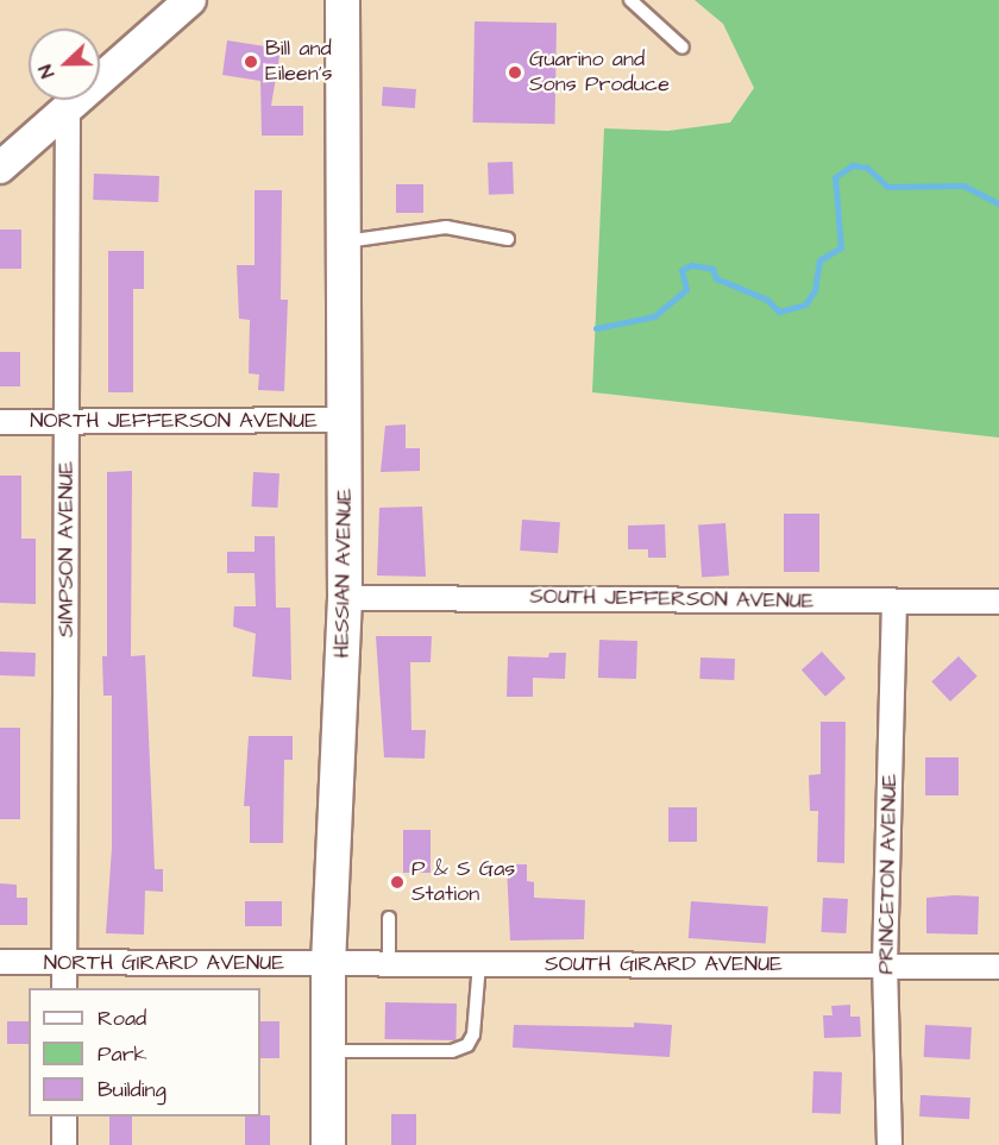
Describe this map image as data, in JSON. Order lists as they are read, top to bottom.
{
  "streets": {
    "main road": ["HESSIAN AVENUE"],
    "street": [
      "NORTH JEFFERSON AVENUE",
      "SIMPSON AVENUE",
      "SOUTH JEFFERSON AVENUE",
      "PRINCETON AVENUE",
      "NORTH GIRARD AVENUE",
      "SOUTH GIRARD AVENUE"
    ]
  },
  "crossings": [
    ["NORTH JEFFERSON AVENUE", "SIMPSON AVENUE"],
    ["NORTH JEFFERSON AVENUE", "HESSIAN AVENUE"],
    ["SIMPSON AVENUE", "NORTH GIRARD AVENUE"],
    ["HESSIAN AVENUE", "SOUTH JEFFERSON AVENUE"],
    ["HESSIAN AVENUE", "NORTH GIRARD AVENUE"],
    ["HESSIAN AVENUE", "SOUTH GIRARD AVENUE"],
    ["SOUTH JEFFERSON AVENUE", "PRINCETON AVENUE"],
    ["PRINCETON AVENUE", "SOUTH GIRARD AVENUE"],
    ["NORTH GIRARD AVENUE", "SOUTH GIRARD AVENUE"]
  ],
  "places": ["Bill and Eileen's", "Guarino and Sons Produce", "P & S Gas Station"],
  "legend": ["Road", "Park", "Building"],
  "north": "left"
}
